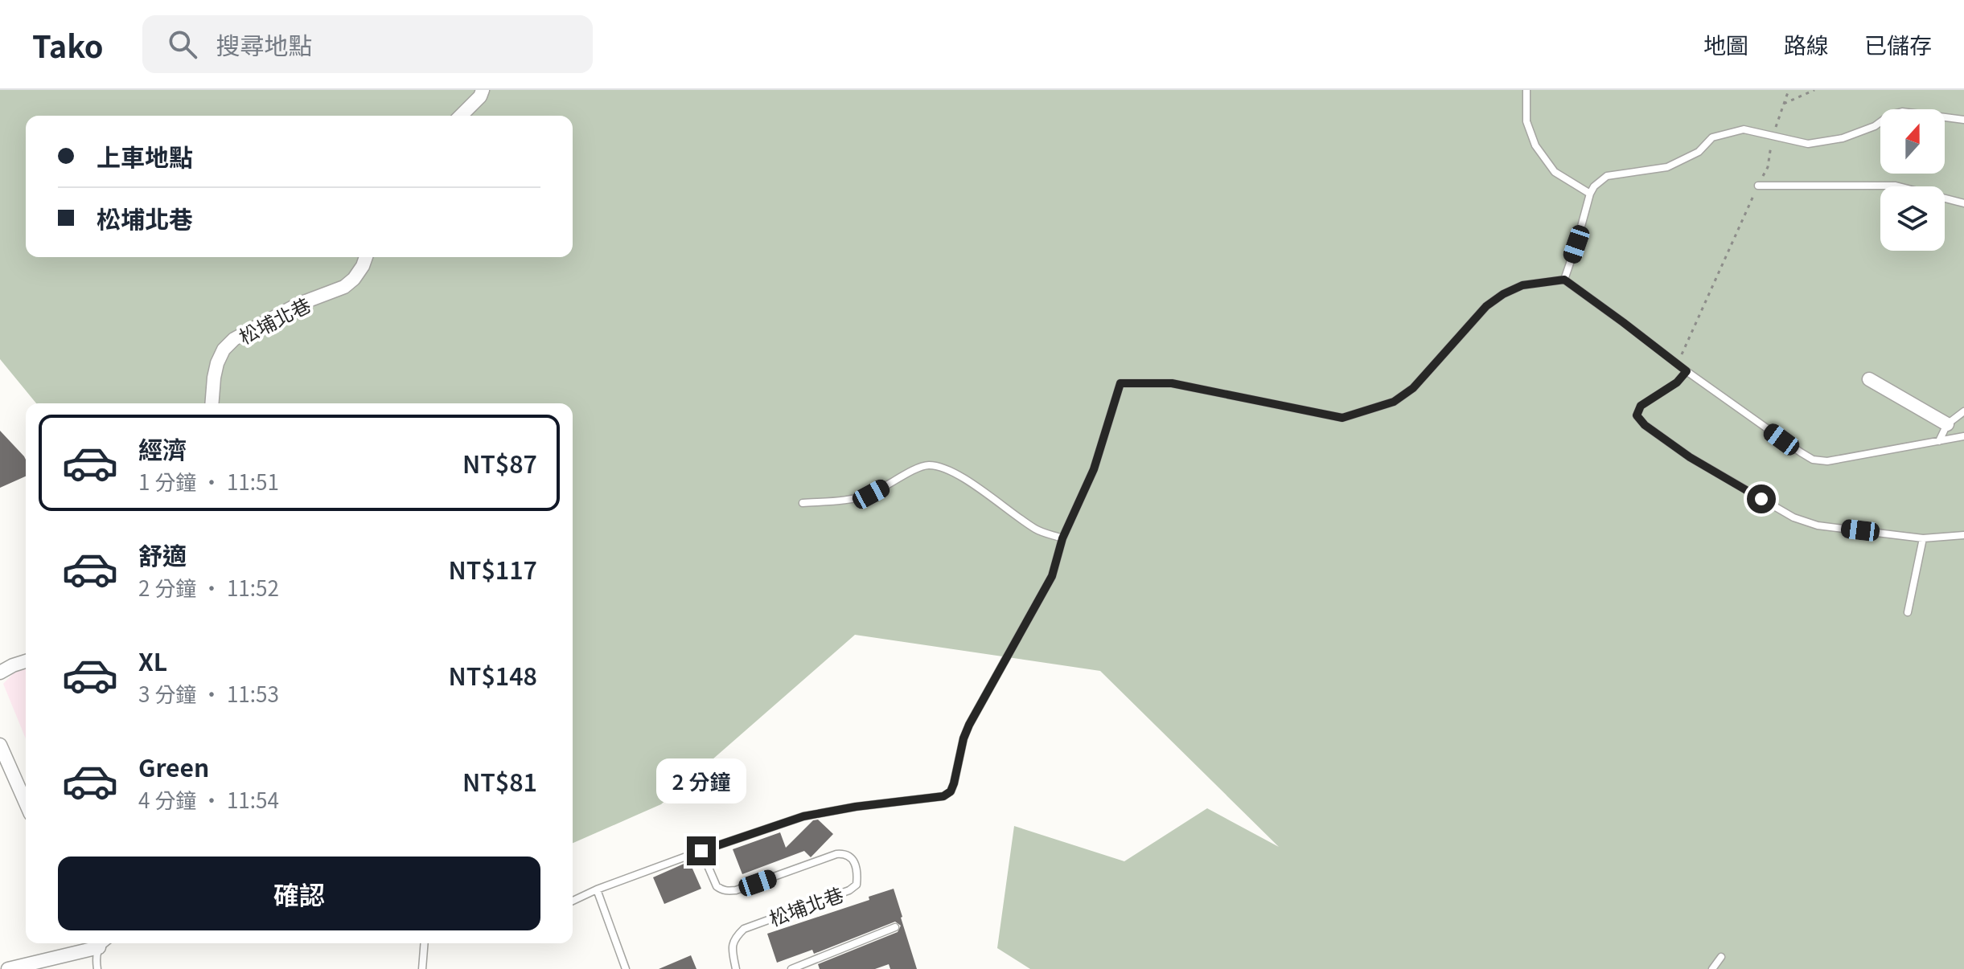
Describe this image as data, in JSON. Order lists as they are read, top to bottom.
{
  "streets": {
    "street": ["松埔北巷"]
  },
  "north": "top",
  "page": {
    "header": "Tako",
    "search": "搜尋地點",
    "nav": ["地圖", "路線", "已儲存"],
    "banner": ["上車地點", "松埔北巷"],
    "list": [
      {
        "name": "經濟",
        "note": "1 分鐘 · 11:51",
        "value": "NT$87"
      },
      {
        "name": "舒適",
        "note": "2 分鐘 · 11:52",
        "value": "NT$117"
      },
      {
        "name": "XL",
        "note": "3 分鐘 · 11:53",
        "value": "NT$148"
      },
      {
        "name": "Green",
        "note": "4 分鐘 · 11:54",
        "value": "NT$81"
      }
    ],
    "bubble": "2 分鐘",
    "buttons": "確認"
  }
}
